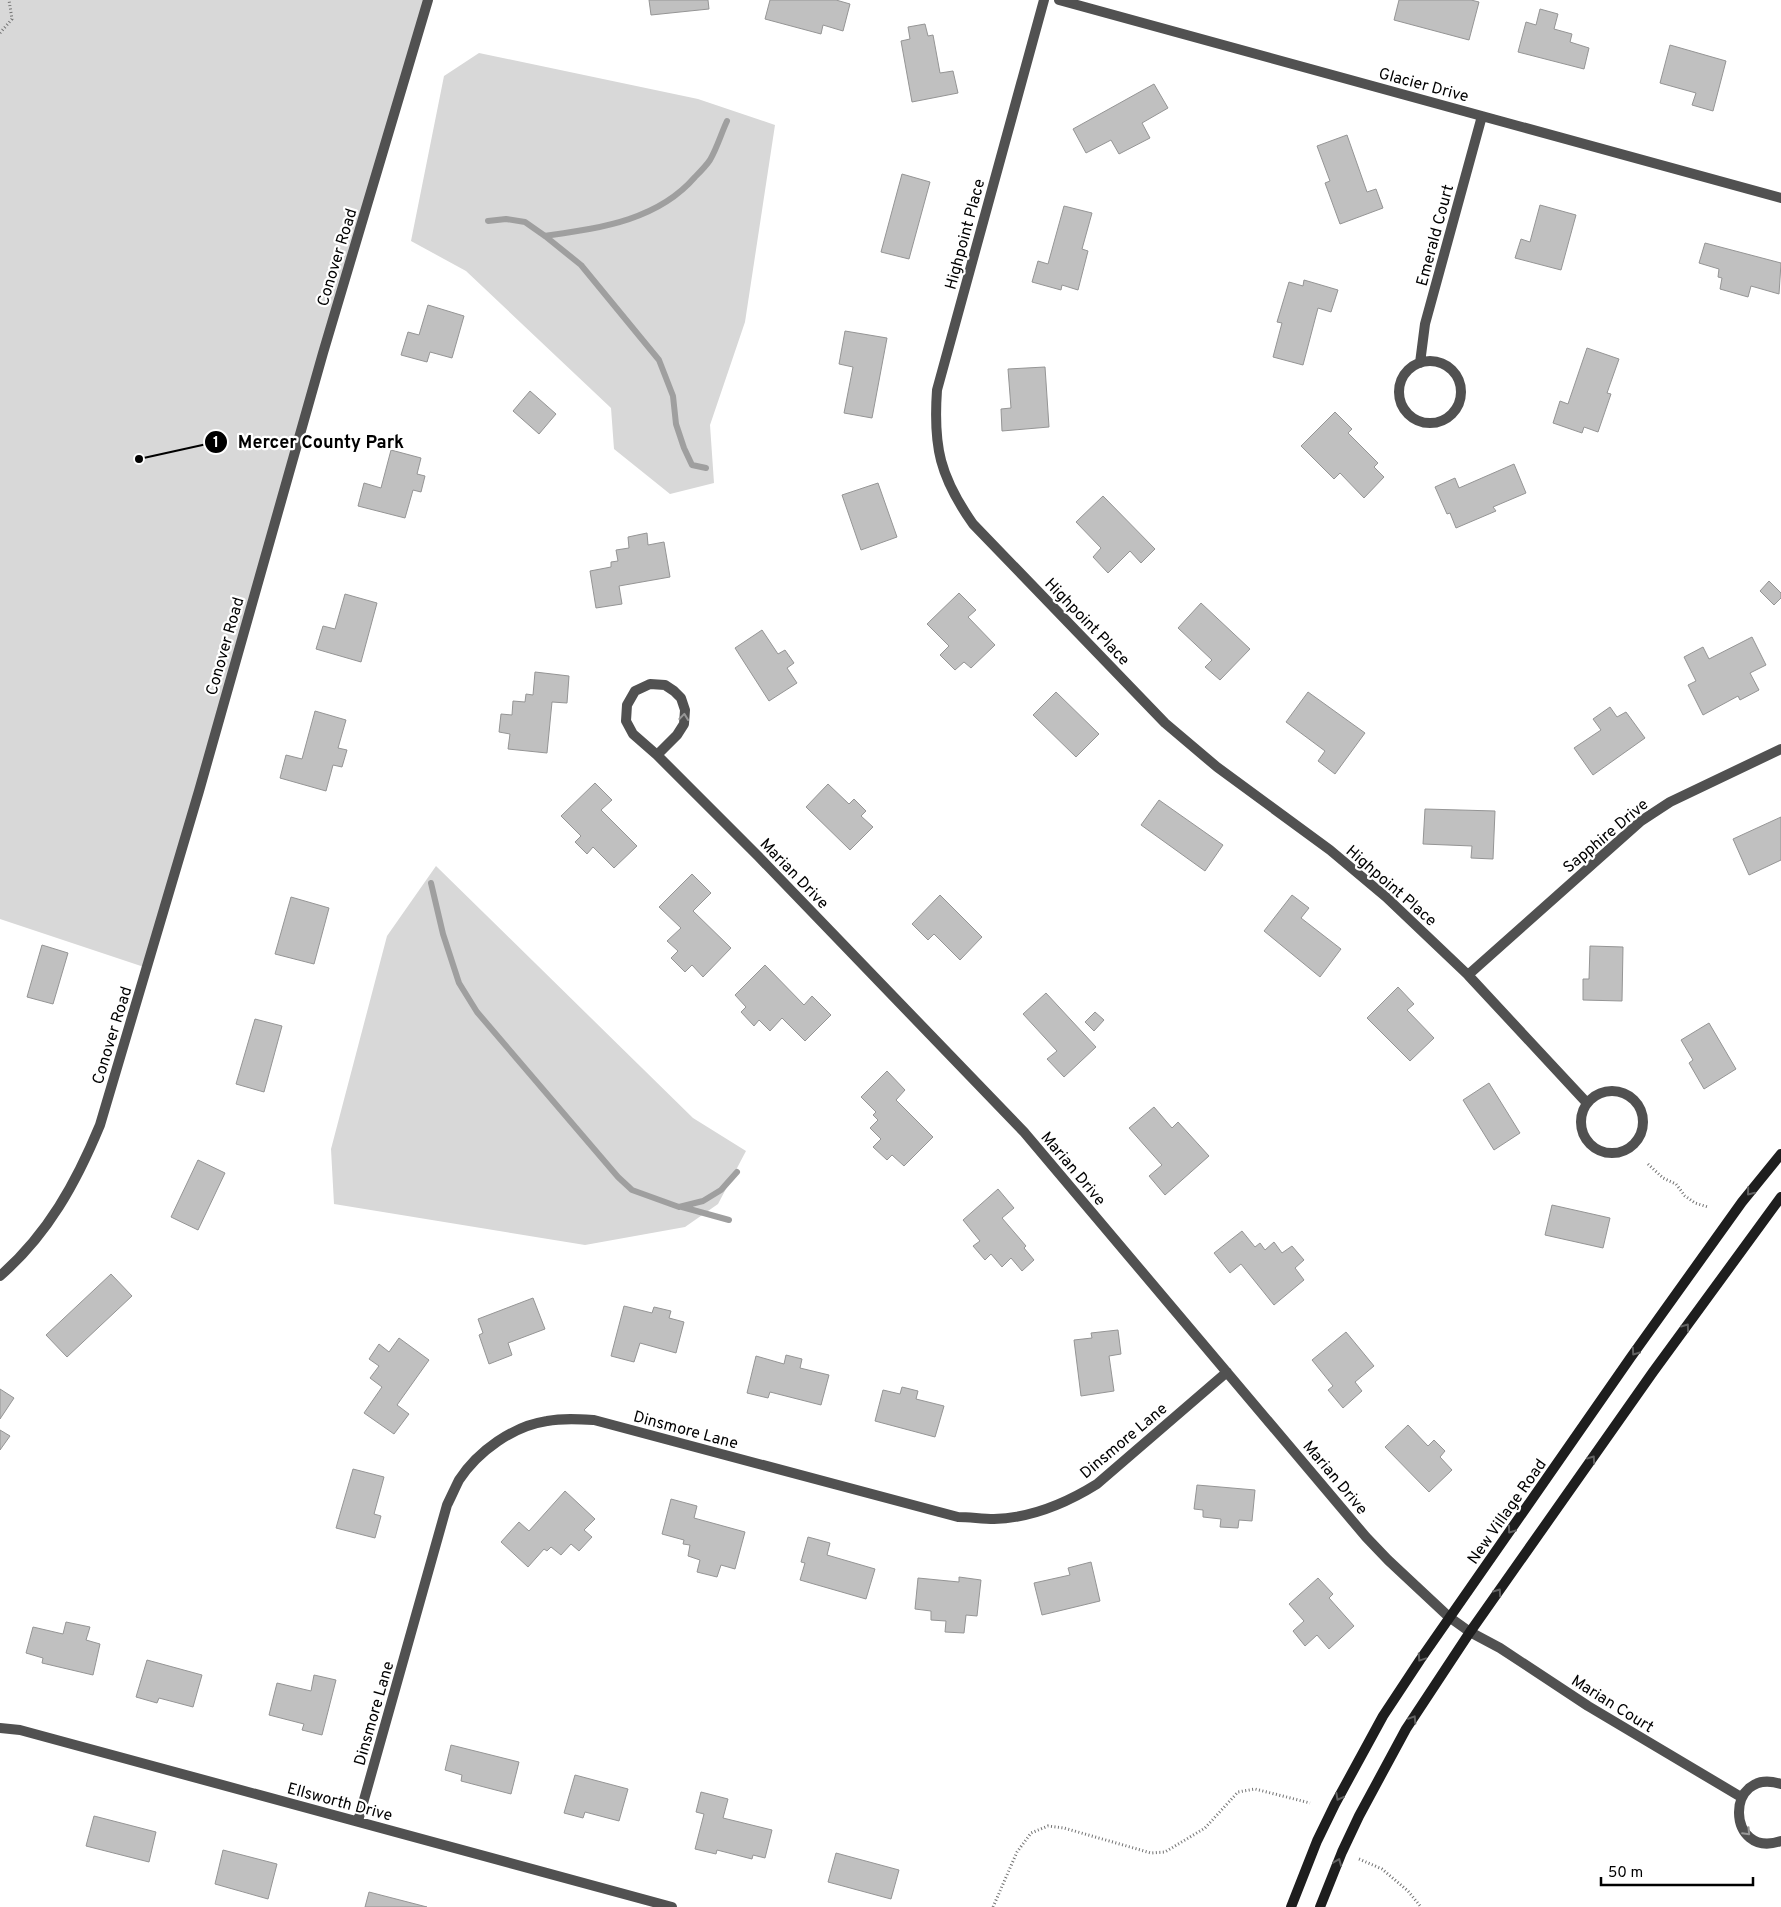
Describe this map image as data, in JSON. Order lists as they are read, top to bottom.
{
  "streets": {
    "main road": ["New Village Road"],
    "street": [
      "Glacier Drive",
      "Highpoint Place",
      "Emerald Court",
      "Conover Road",
      "Sapphire Drive",
      "Marian Drive",
      "Dinsmore Lane",
      "Marian Court",
      "Ellsworth Drive"
    ]
  },
  "crossings": [
    ["Glacier Drive", "Emerald Court"],
    ["Highpoint Place", "Sapphire Drive"],
    ["Marian Drive", "Dinsmore Lane"],
    ["Marian Drive", "New Village Road"],
    ["Marian Drive", "Marian Court"],
    ["Dinsmore Lane", "Ellsworth Drive"]
  ],
  "places": ["Mercer County Park"],
  "scale_bar": "50 m"
}
